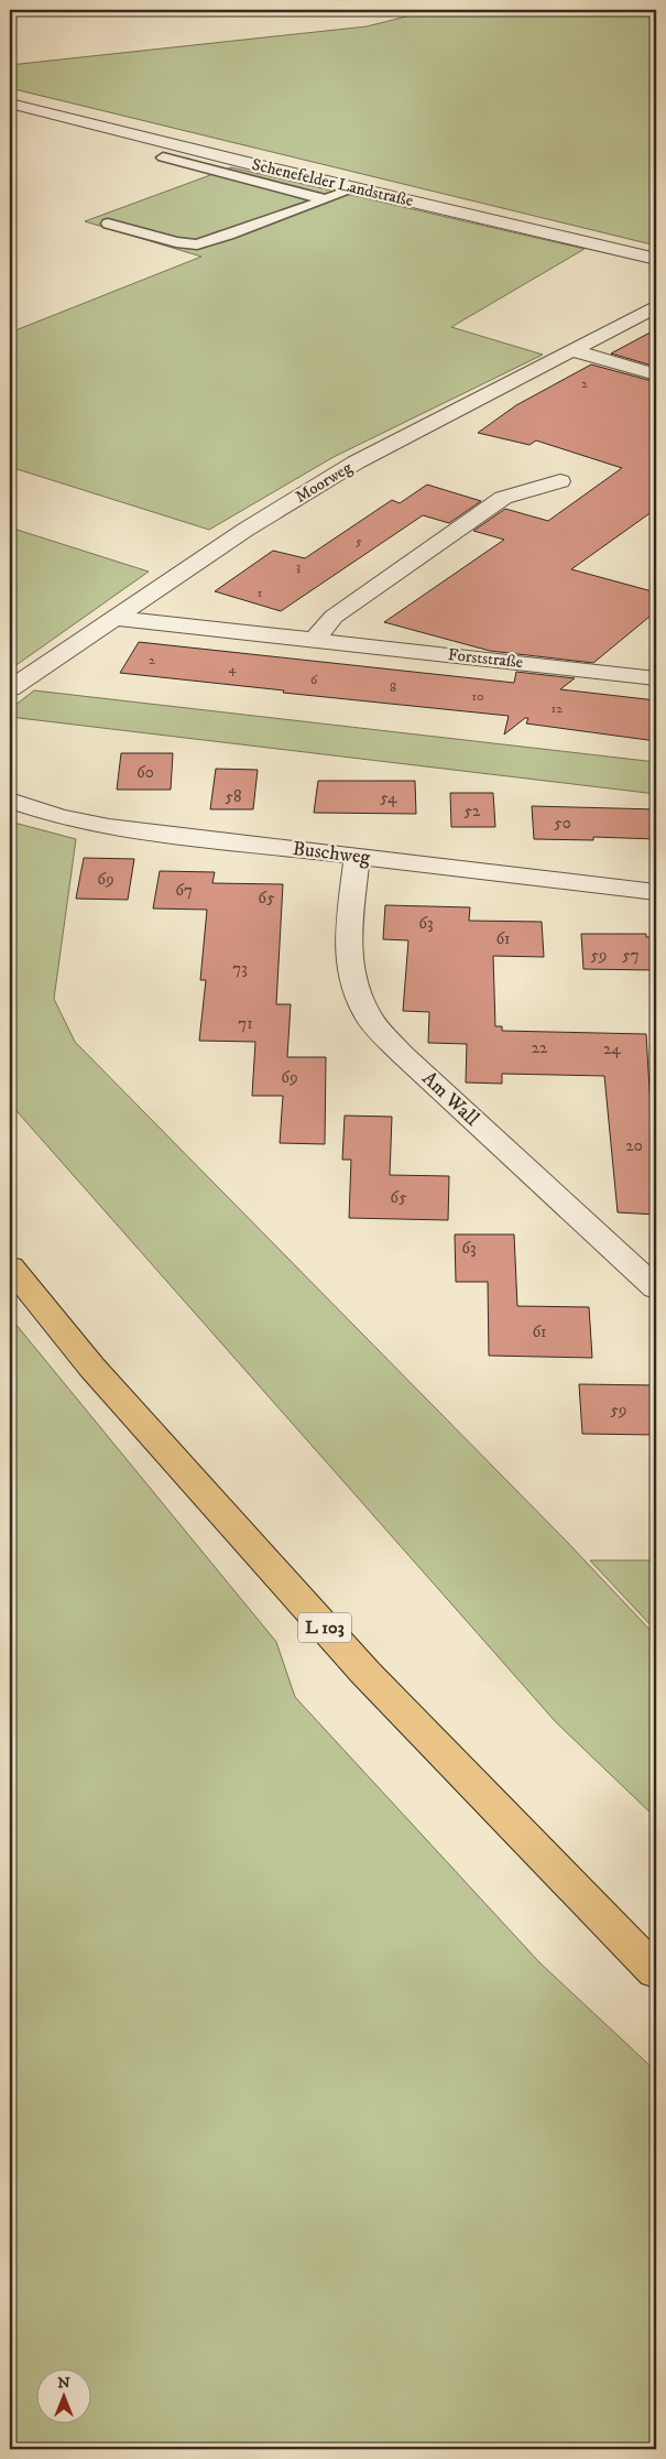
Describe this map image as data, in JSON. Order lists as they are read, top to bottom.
{
  "streets": {
    "main road": ["L 103"],
    "street": [
      "Schenefelder Landstraße",
      "Moorweg",
      "Forststraße",
      "Buschweg",
      "Am Wall"
    ]
  },
  "crossings": [
    ["Moorweg", "Forststraße"],
    ["Buschweg", "Am Wall"]
  ],
  "house_numbers": [
    "2",
    "5",
    "3",
    "1",
    "2",
    "4",
    "6",
    "8",
    "10",
    "12",
    "60",
    "58",
    "54",
    "52",
    "50",
    "69",
    "67",
    "65",
    "63",
    "61",
    "59",
    "57",
    "73",
    "71",
    "22",
    "24",
    "69",
    "20",
    "65",
    "63",
    "61",
    "59"
  ],
  "north": "top"
}
